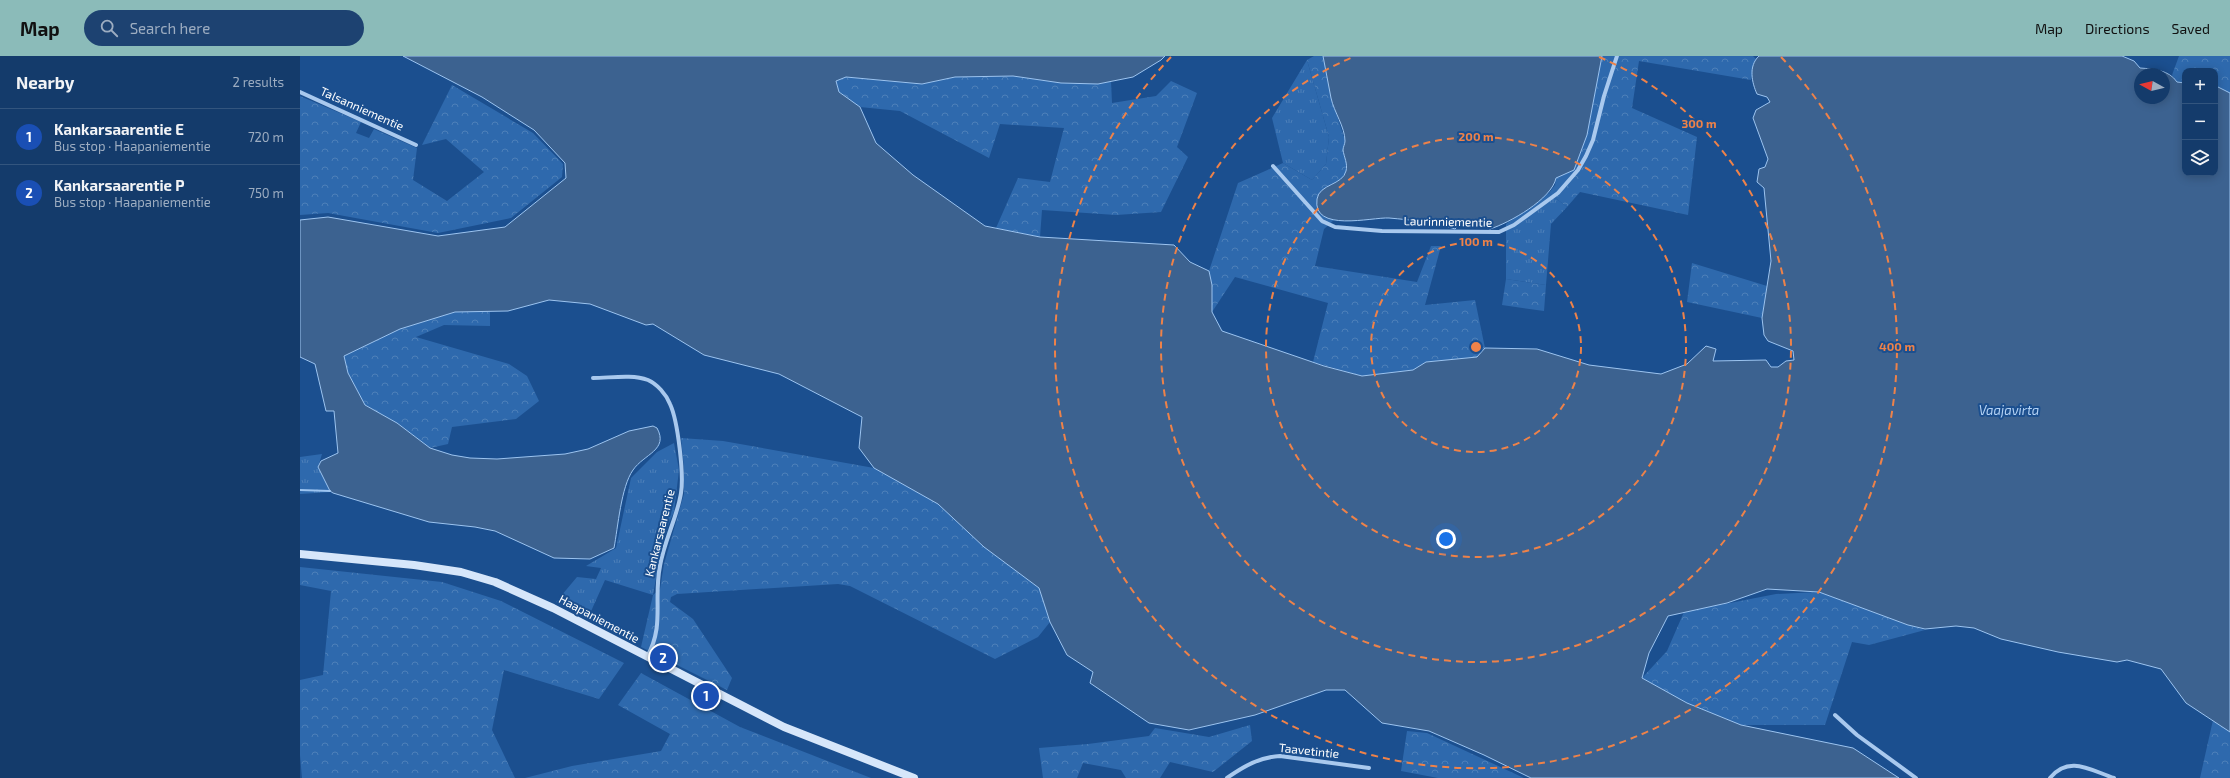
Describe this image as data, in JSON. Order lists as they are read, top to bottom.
{
  "streets": {
    "street": [
      "Talsanniementie",
      "Laurinniementie",
      "Kankarsaarentie",
      "Haapaniementie",
      "Taavetintie"
    ]
  },
  "crossings": [
    ["Kankarsaarentie", "Haapaniementie"]
  ],
  "water": ["Vaajavirta"],
  "north": "left",
  "page": {
    "header": "Map",
    "search": "Search here",
    "nav": ["Map", "Directions", "Saved"],
    "heading": ["Nearby", "2 results"],
    "map_buttons": ["+", "−"],
    "list": [
      {
        "mark": "1",
        "name": "Kankarsaarentie E",
        "note": "Bus stop · Haapaniementie",
        "value": "720 m"
      },
      {
        "mark": "2",
        "name": "Kankarsaarentie P",
        "note": "Bus stop · Haapaniementie",
        "value": "750 m"
      }
    ],
    "pins": ["2", "1"]
  },
  "rings": [
    "300 m",
    "200 m",
    "100 m",
    "400 m"
  ]
}
